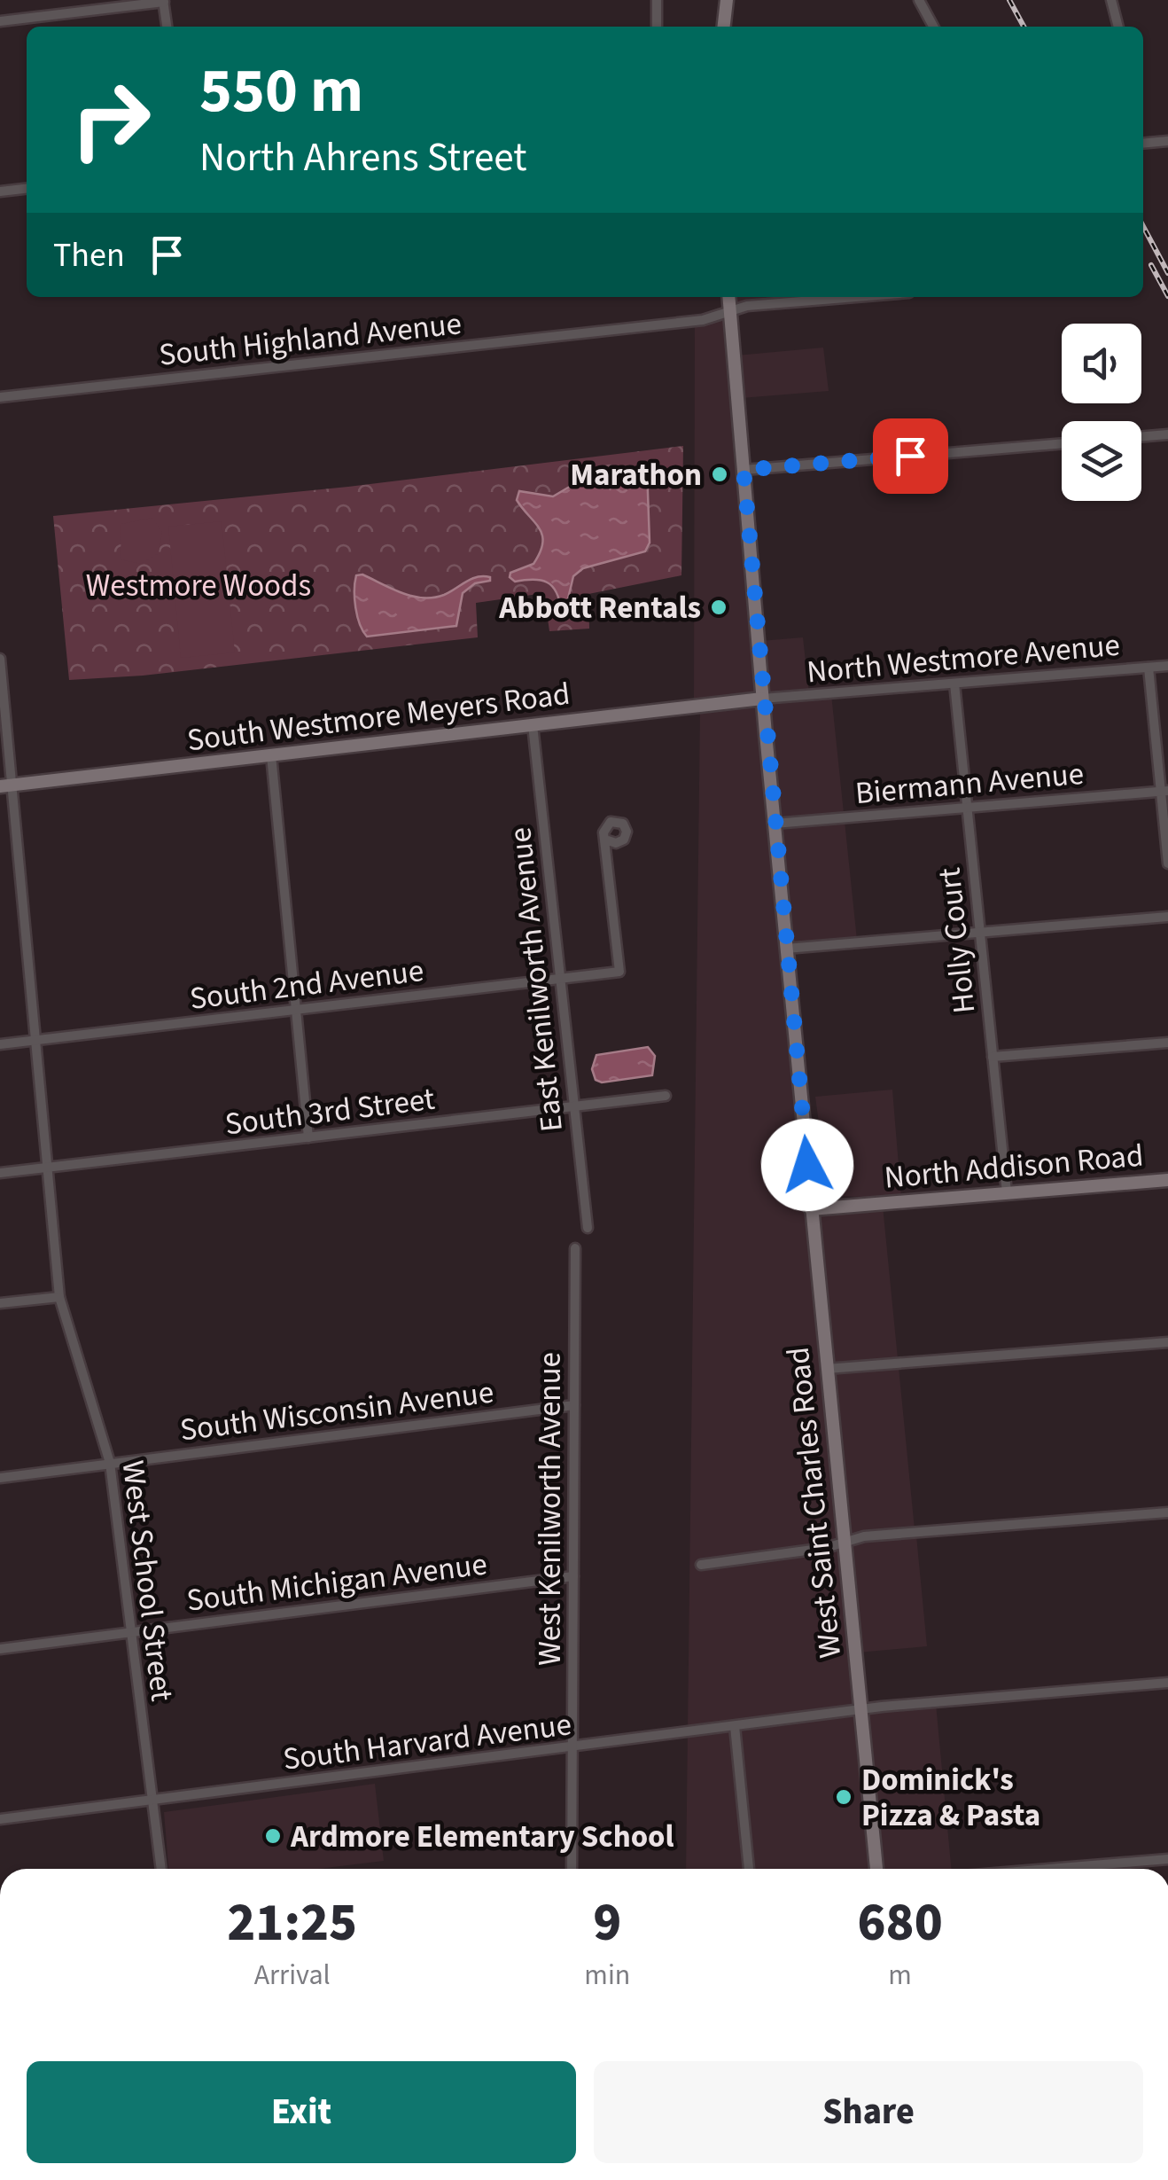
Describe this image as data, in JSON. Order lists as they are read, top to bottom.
{
  "streets": {
    "main road": ["South Westmore Meyers Road", "North Addison Road", "West Saint Charles Road"],
    "street": [
      "South Highland Avenue",
      "North Westmore Avenue",
      "Biermann Avenue",
      "Holly Court",
      "East Kenilworth Avenue",
      "South 2nd Avenue",
      "South 3rd Street",
      "South Wisconsin Avenue",
      "West Kenilworth Avenue",
      "West School Street",
      "South Michigan Avenue",
      "South Harvard Avenue"
    ]
  },
  "crossings": [
    ["South Highland Avenue", "West Saint Charles Road"],
    ["North Westmore Avenue", "South Westmore Meyers Road"],
    ["North Westmore Avenue", "Holly Court"],
    ["North Westmore Avenue", "West Saint Charles Road"],
    ["South Westmore Meyers Road", "East Kenilworth Avenue"],
    ["South Westmore Meyers Road", "West Saint Charles Road"],
    ["South Westmore Meyers Road", "West School Street"],
    ["Biermann Avenue", "Holly Court"],
    ["Biermann Avenue", "West Saint Charles Road"],
    ["Holly Court", "North Addison Road"],
    ["East Kenilworth Avenue", "South 2nd Avenue"],
    ["East Kenilworth Avenue", "South 3rd Street"],
    ["South 2nd Avenue", "West School Street"],
    ["South 3rd Street", "West School Street"],
    ["North Addison Road", "West Saint Charles Road"],
    ["South Wisconsin Avenue", "West Kenilworth Avenue"],
    ["South Wisconsin Avenue", "West School Street"],
    ["West Saint Charles Road", "South Harvard Avenue"],
    ["West Kenilworth Avenue", "South Michigan Avenue"],
    ["West Kenilworth Avenue", "South Harvard Avenue"],
    ["West School Street", "South Michigan Avenue"],
    ["West School Street", "South Harvard Avenue"]
  ],
  "parks": ["Westmore Woods"],
  "places": [
    "Marathon",
    "Abbott Rentals",
    "Dominick's Pizza & Pasta",
    "Ardmore Elementary School"
  ],
  "page": {
    "turn": ["550 m", "North Ahrens Street"],
    "then": "Then",
    "eta": [
      "21:25",
      "Arrival",
      "9",
      "min",
      "680",
      "m"
    ],
    "buttons": ["Exit", "Share"]
  }
}
